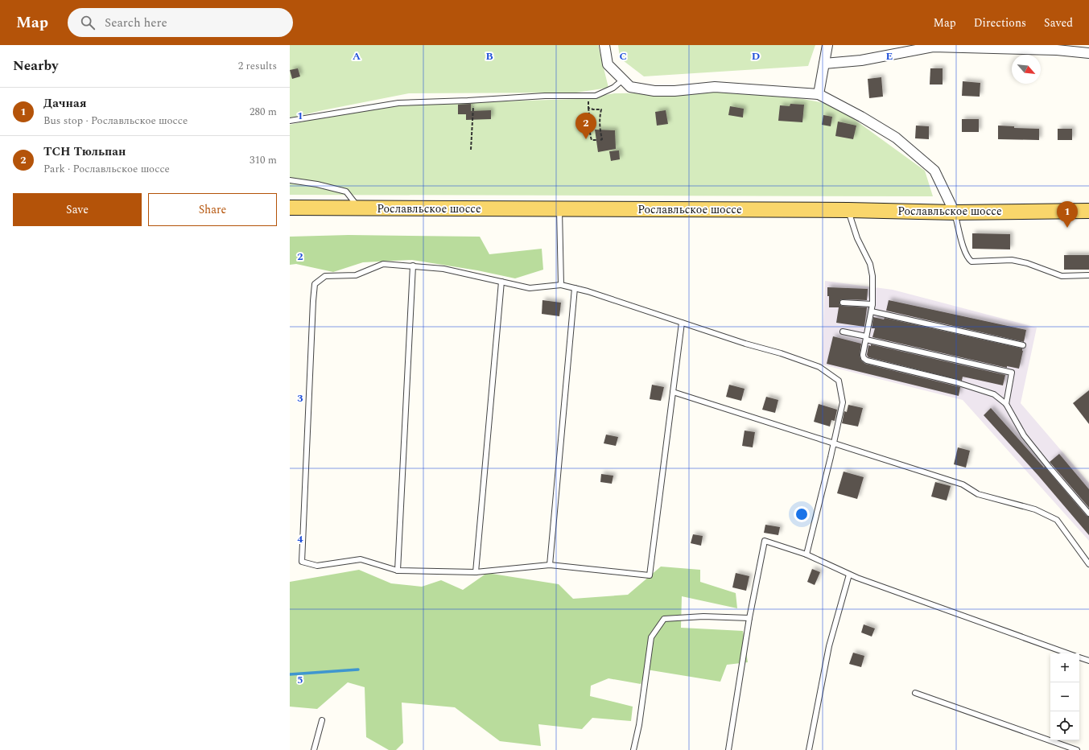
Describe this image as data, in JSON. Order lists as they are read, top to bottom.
{
  "streets": {
    "main road": ["Рославльское шоссе"]
  },
  "north": "bottom right",
  "page": {
    "header": "Map",
    "search": "Search here",
    "nav": ["Map", "Directions", "Saved"],
    "heading": ["Nearby", "2 results"],
    "list": [
      {
        "mark": "1",
        "name": "Дачная",
        "note": "Bus stop · Рославльское шоссе",
        "value": "280 m"
      },
      {
        "mark": "2",
        "name": "ТСН Тюльпан",
        "note": "Park · Рославльское шоссе",
        "value": "310 m"
      }
    ],
    "pins": ["2", "1"],
    "buttons": ["Save", "Share"],
    "map_buttons": ["+", "−"]
  },
  "grid": {
    "columns": [
      "A",
      "B",
      "C",
      "D",
      "E"
    ],
    "rows": [
      "1",
      "2",
      "3",
      "4",
      "5"
    ]
  }
}
